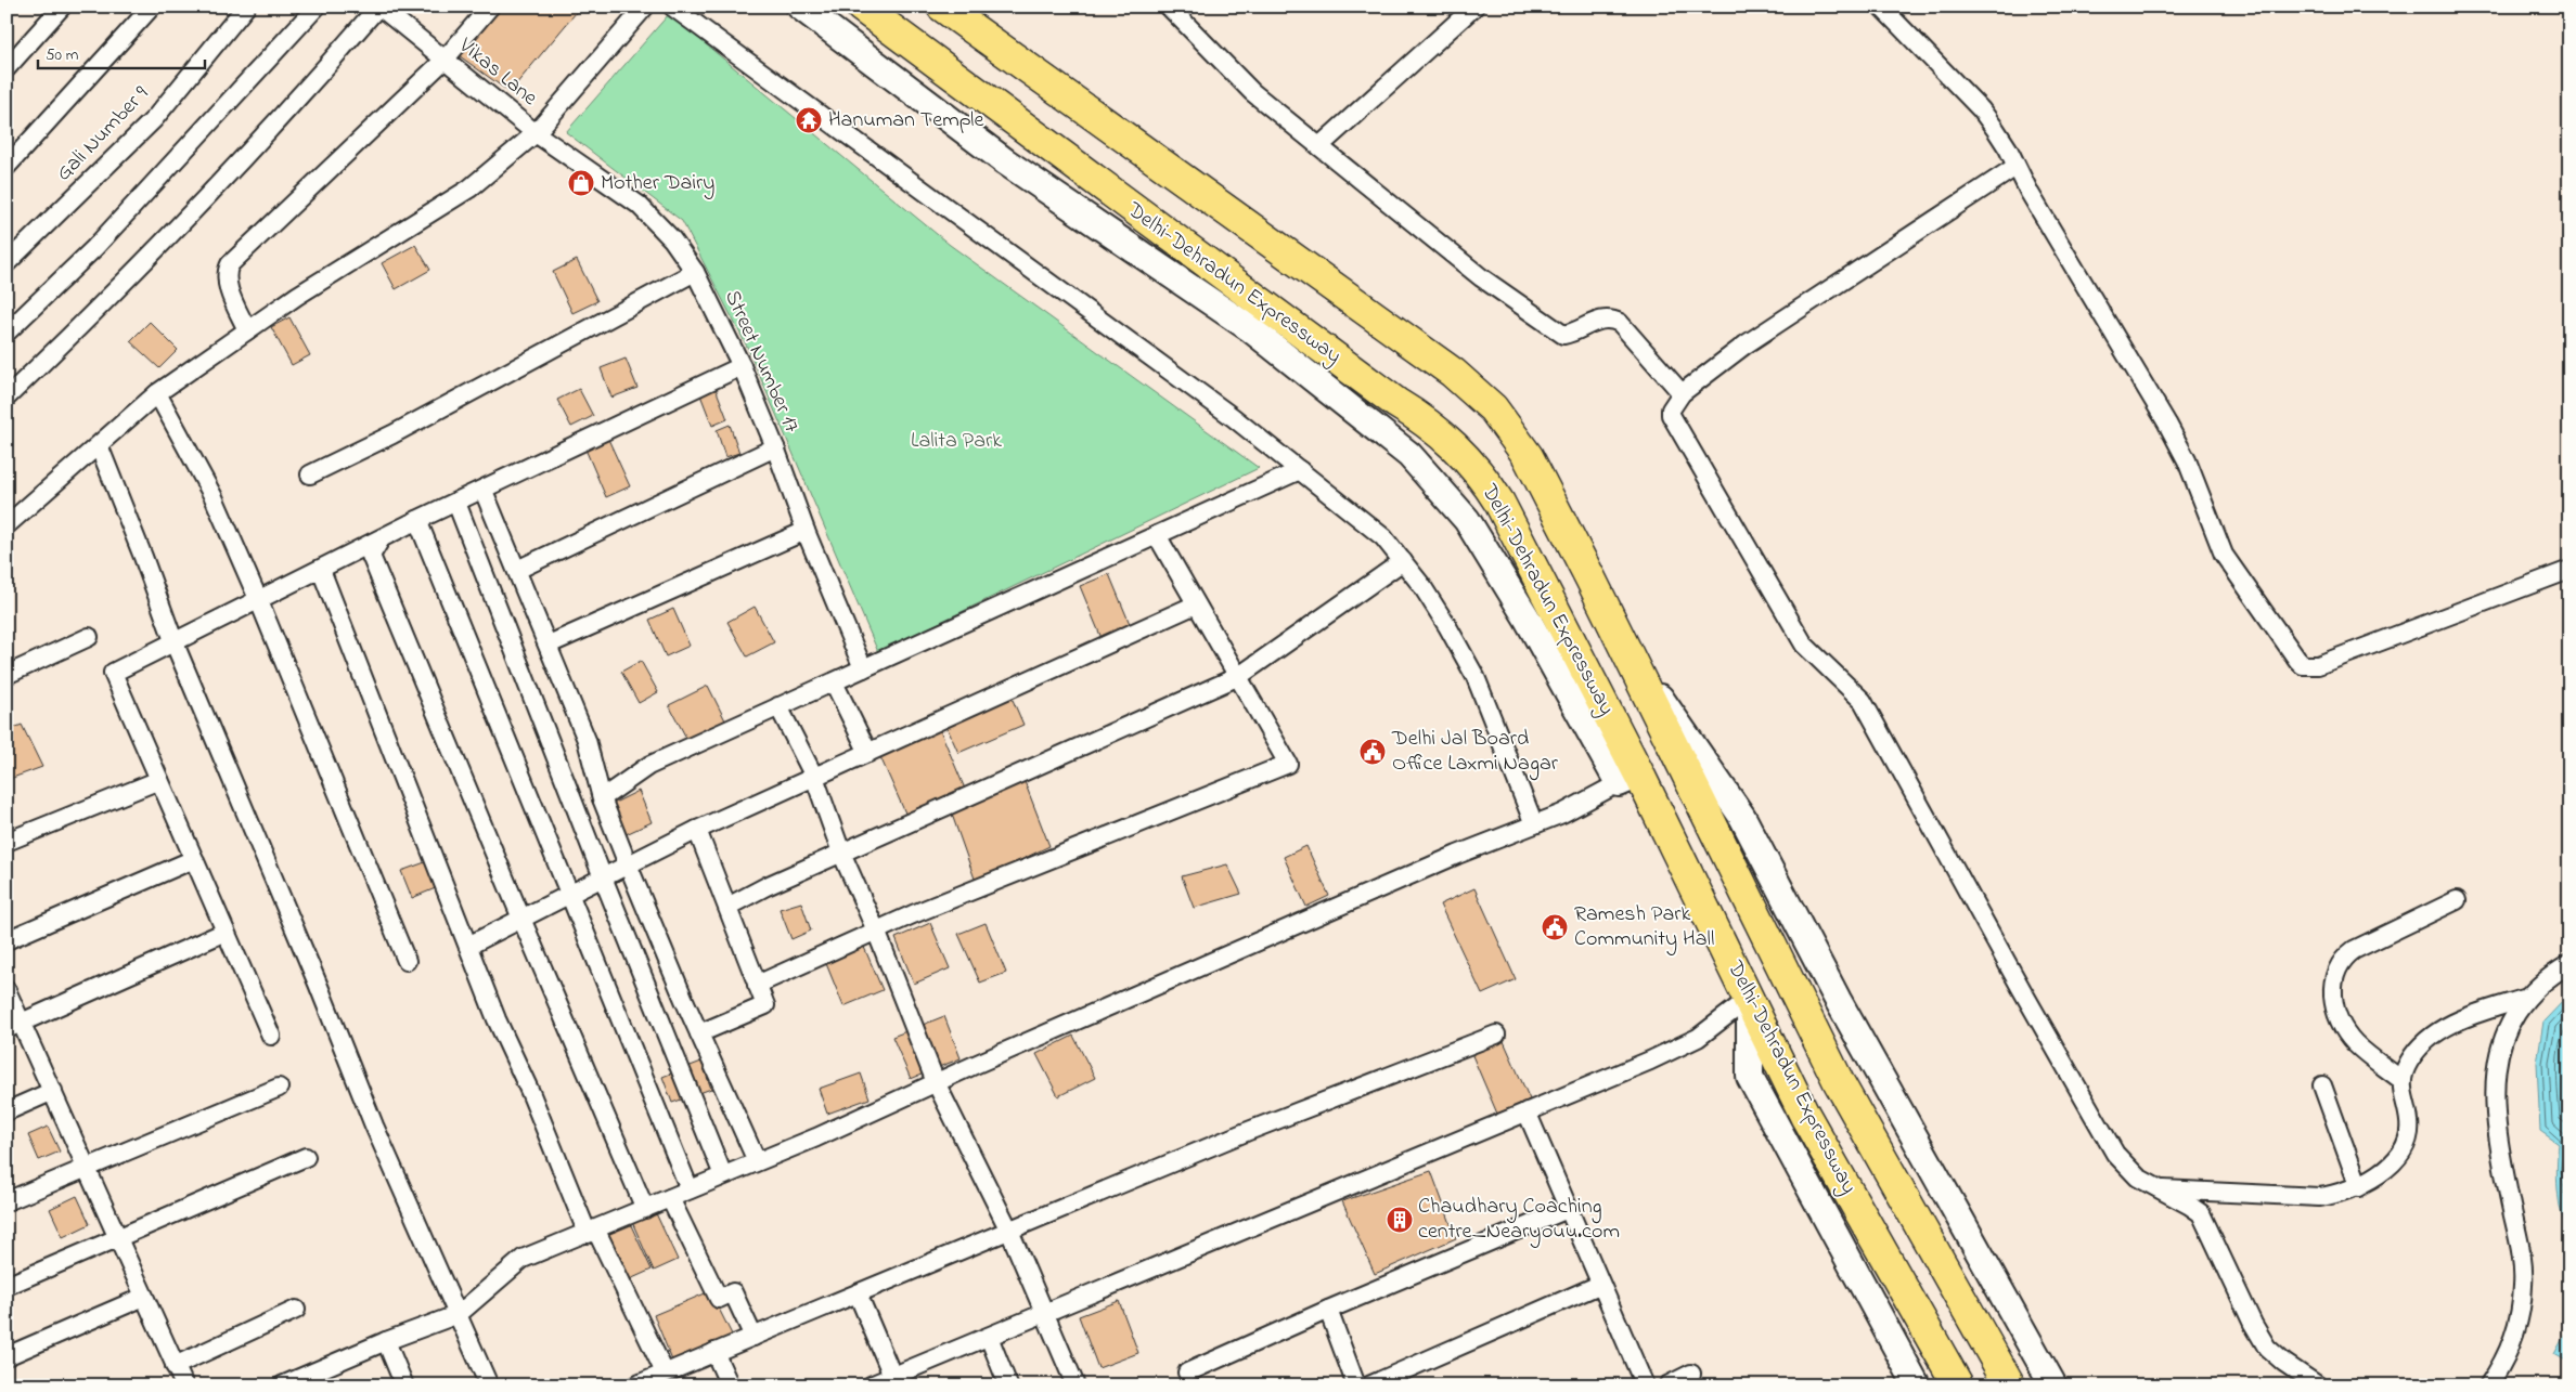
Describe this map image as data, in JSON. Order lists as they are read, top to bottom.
{
  "streets": {
    "highway": ["Delhi-Dehradun Expressway"],
    "street": ["Vikas Lane", "Gali Number 9", "Street Number 17"]
  },
  "crossings": [
    ["Vikas Lane", "Street Number 17"]
  ],
  "parks": ["Lalita Park"],
  "places": {
    "temple": ["Hanuman Temple"],
    "shop": ["Mother Dairy"],
    "public building": ["Delhi Jal Board Office Laxmi Nagar", "Ramesh Park Community Hall"],
    "building": ["Chaudhary Coaching centre_Nearyouu.com"]
  },
  "scale_bar": "50 m"
}
